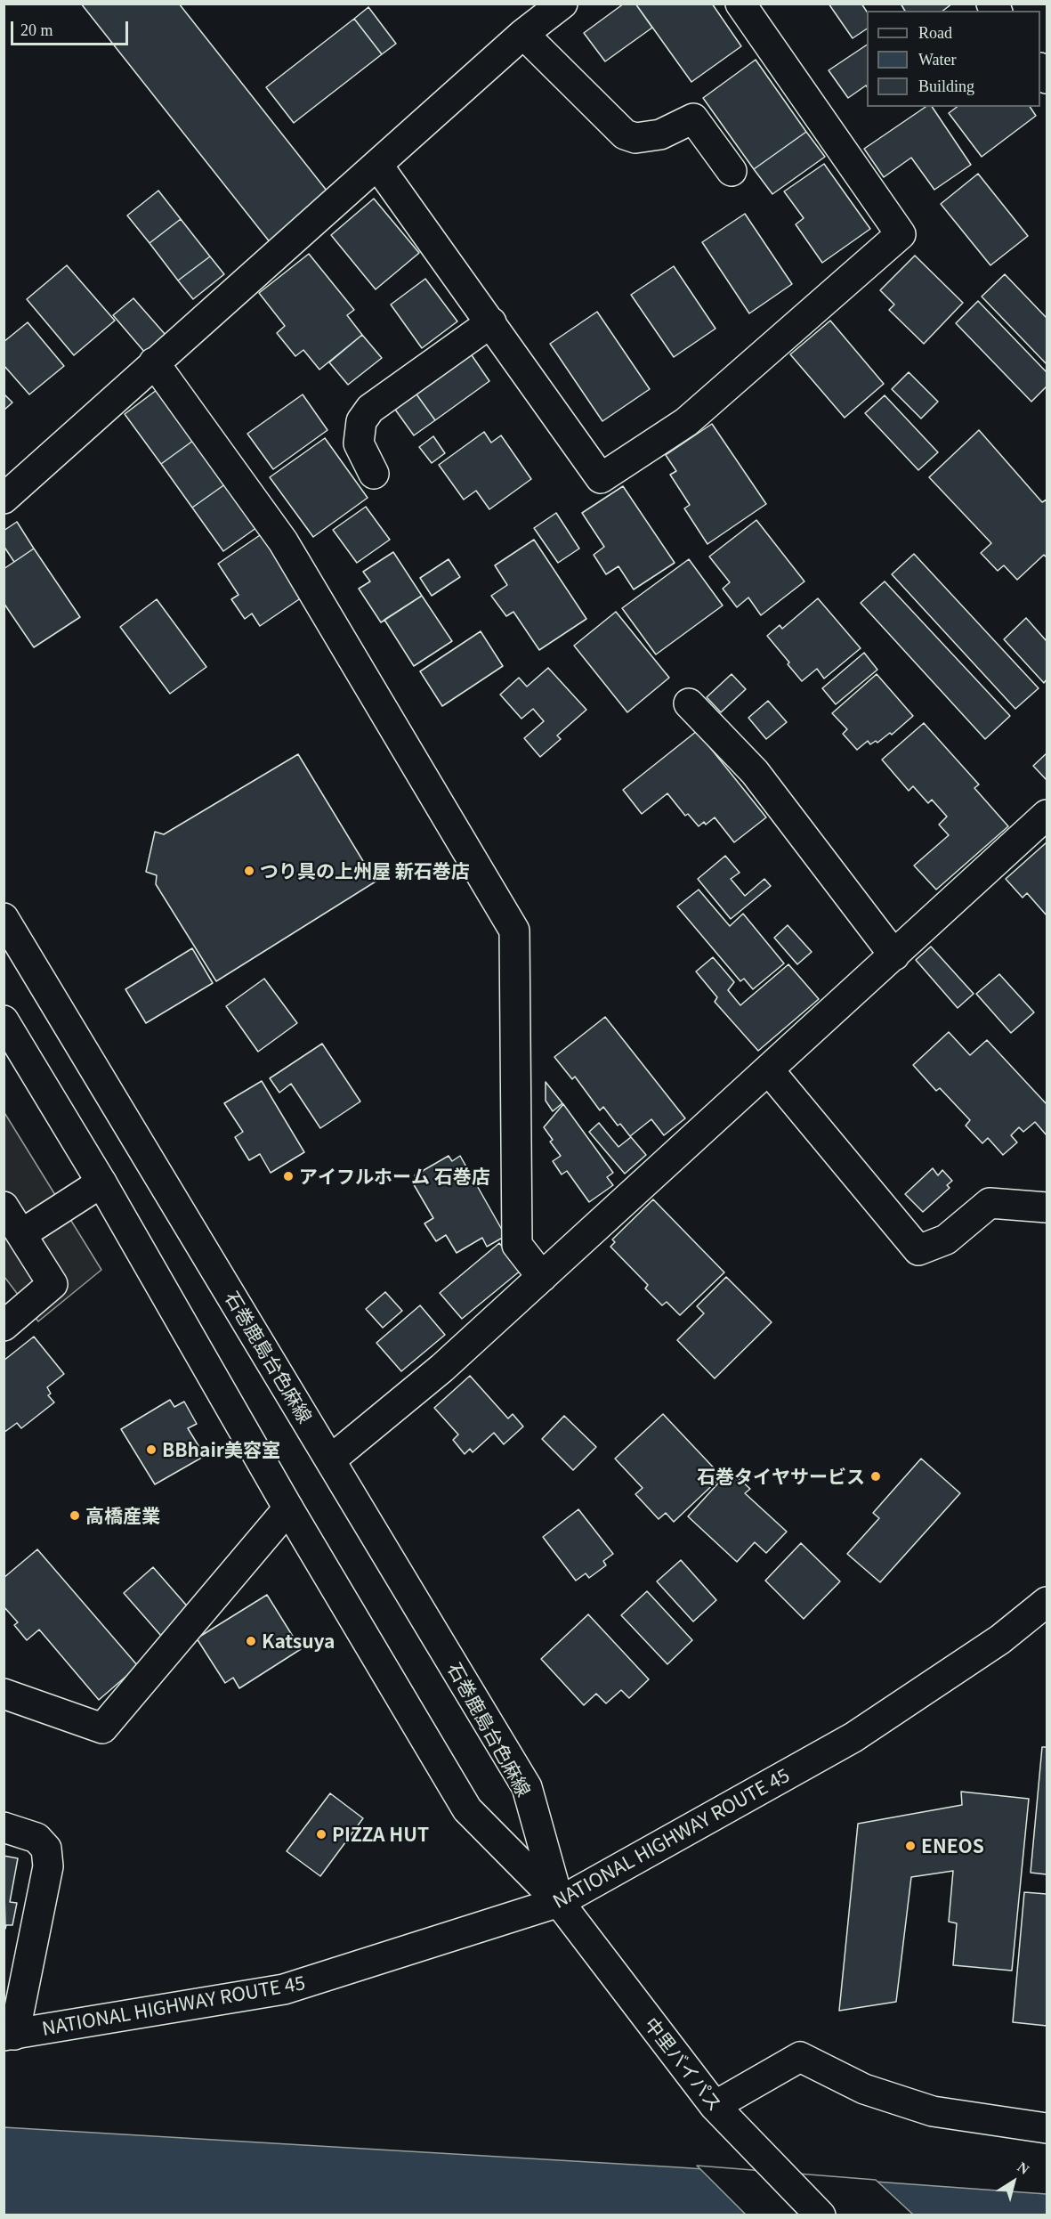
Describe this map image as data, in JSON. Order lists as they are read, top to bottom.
{
  "streets": {
    "main road": ["石巻鹿島台色麻線", "NATIONAL HIGHWAY ROUTE 45", "中里バイパス"]
  },
  "crossings": [
    ["石巻鹿島台色麻線", "NATIONAL HIGHWAY ROUTE 45"],
    ["石巻鹿島台色麻線", "中里バイパス"],
    ["NATIONAL HIGHWAY ROUTE 45", "中里バイパス"]
  ],
  "places": [
    "つり具の上州屋 新石巻店",
    "アイフルホーム 石巻店",
    "BBhair美容室",
    "石巻タイヤサービス",
    "高橋産業",
    "Katsuya",
    "PIZZA HUT",
    "ENEOS"
  ],
  "legend": ["Road", "Water", "Building"],
  "scale_bar": "20 m",
  "north": "top right"
}
